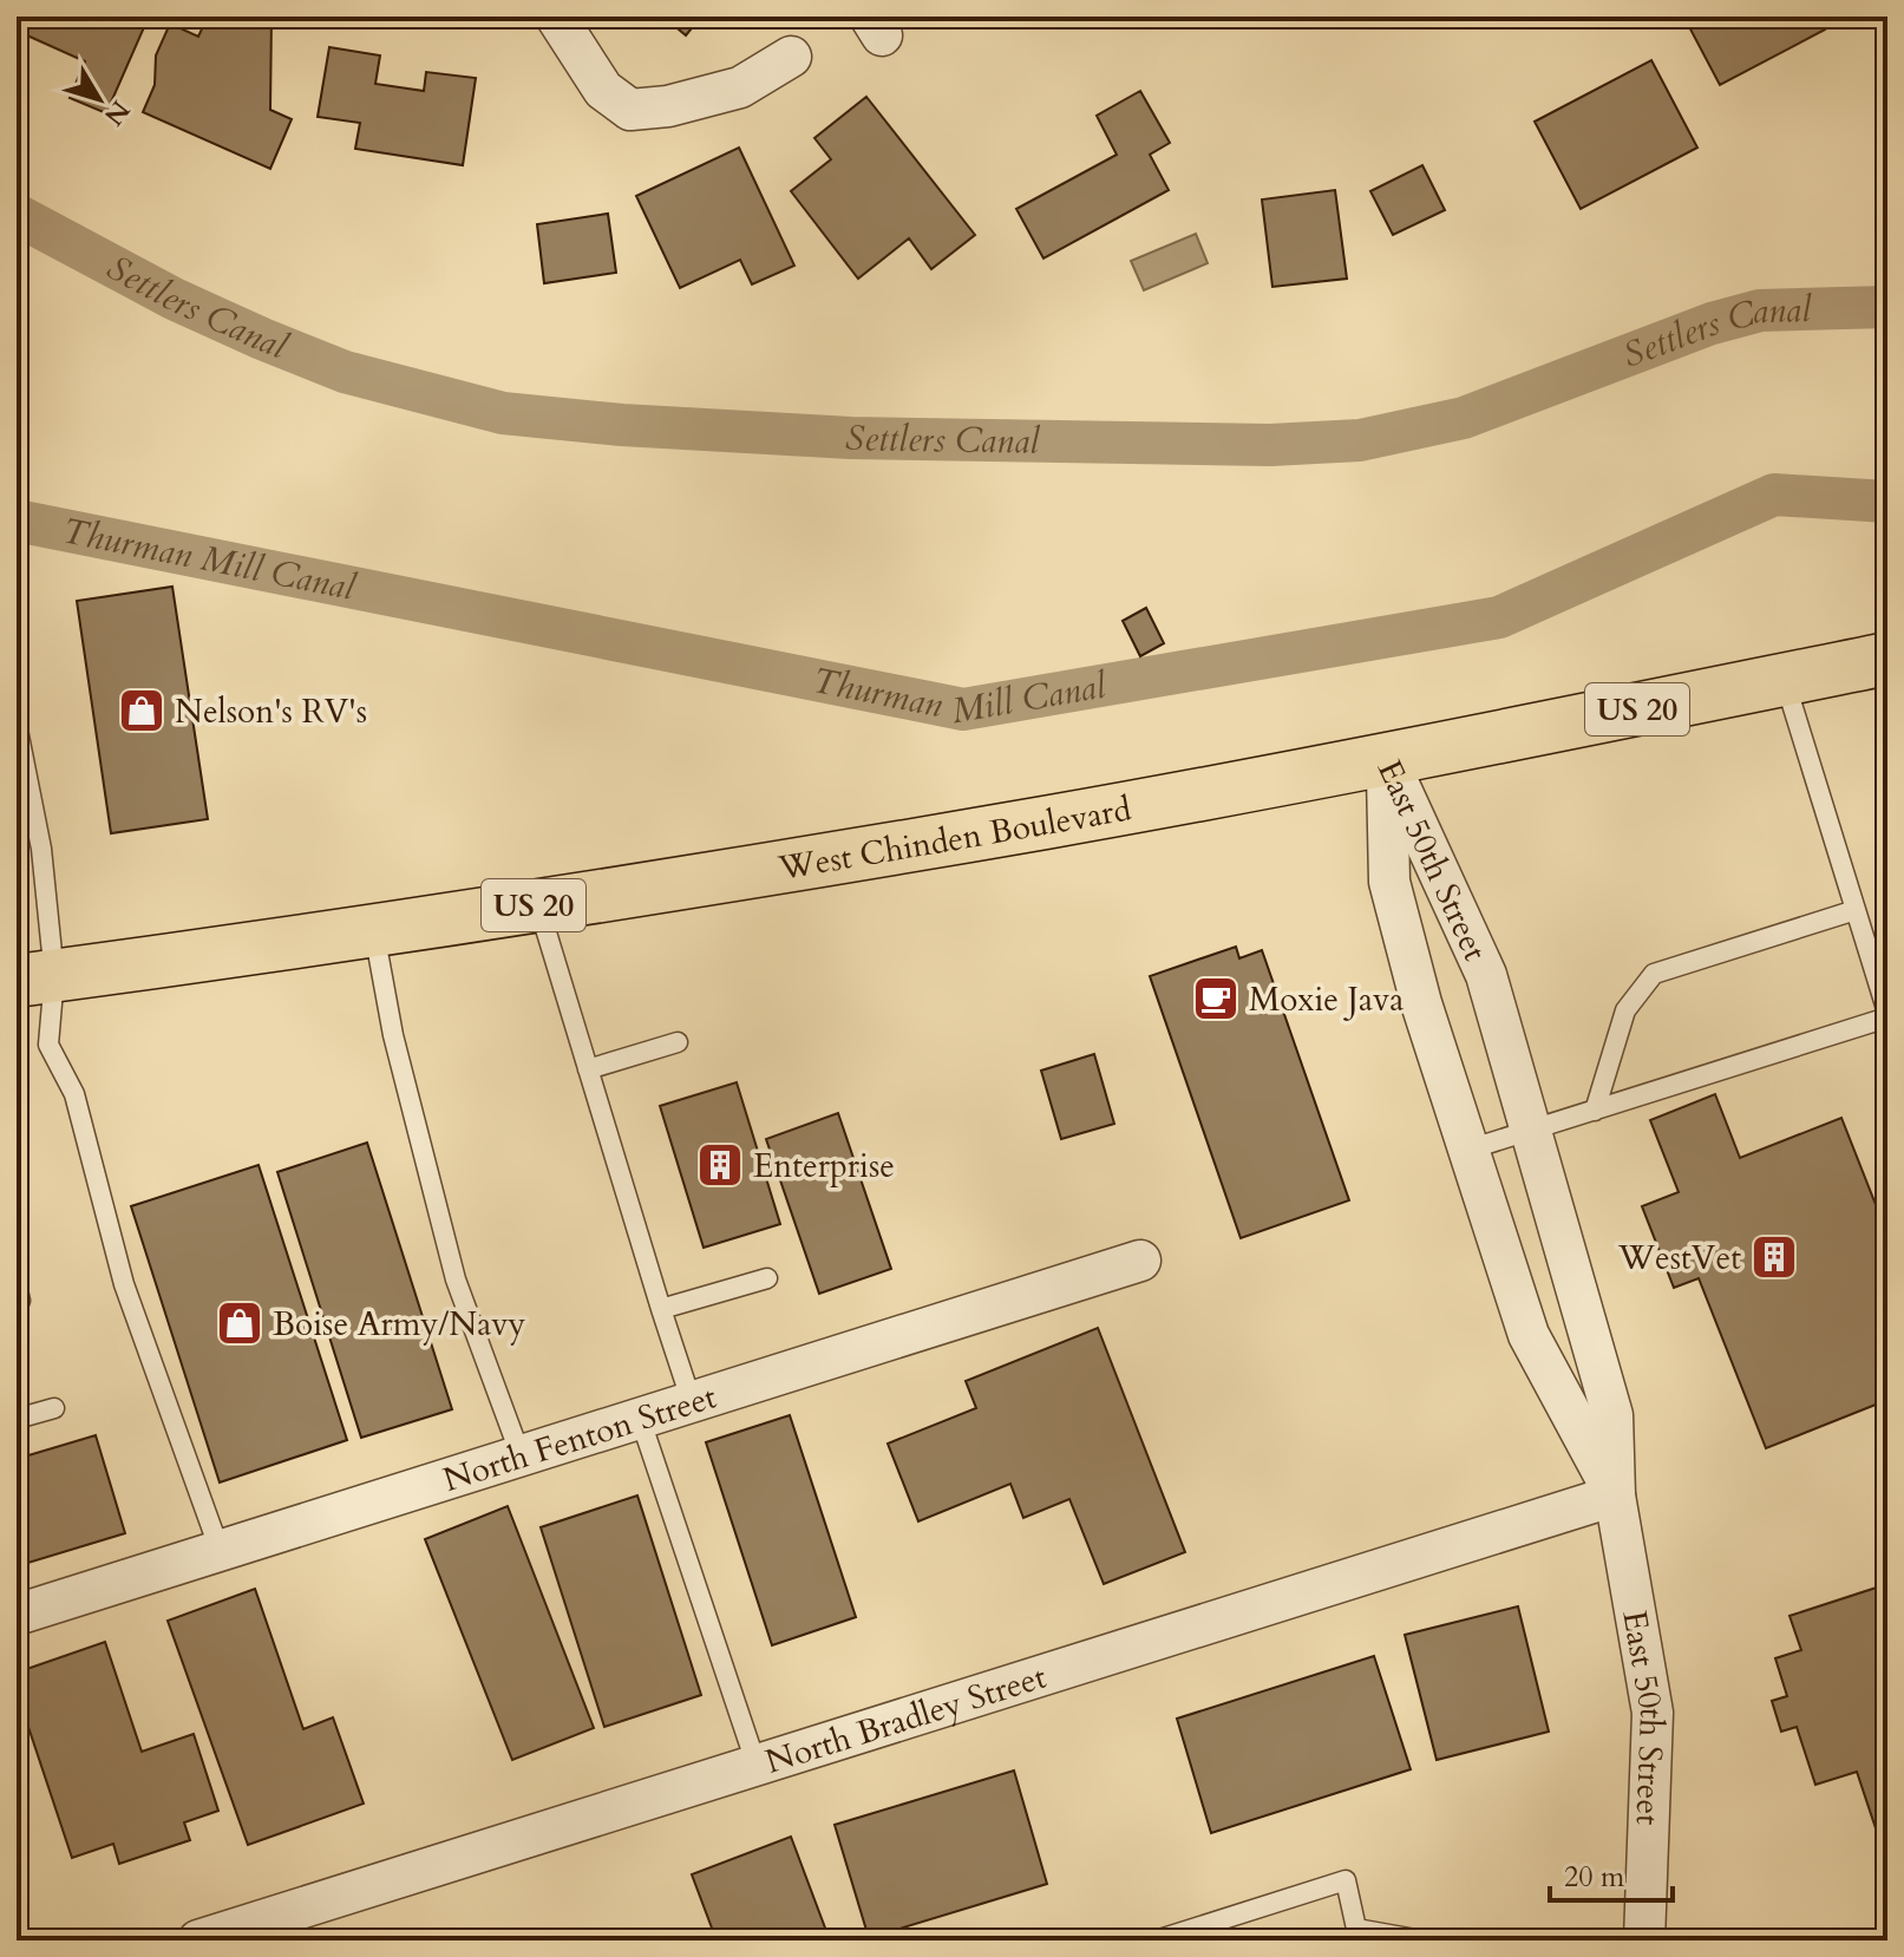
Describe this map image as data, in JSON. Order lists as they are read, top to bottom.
{
  "streets": {
    "main road": ["US 20", "West Chinden Boulevard"],
    "street": ["East 50th Street", "North Fenton Street", "North Bradley Street"]
  },
  "crossings": [
    ["West Chinden Boulevard", "East 50th Street"],
    ["East 50th Street", "North Bradley Street"]
  ],
  "water": ["Settlers Canal", "Thurman Mill Canal"],
  "places": {
    "shop": ["Nelson's RV's", "Boise Army/Navy"],
    "cafe": ["Moxie Java"],
    "building": ["Enterprise", "WestVet"]
  },
  "scale_bar": "20 m",
  "north": "bottom right"
}
